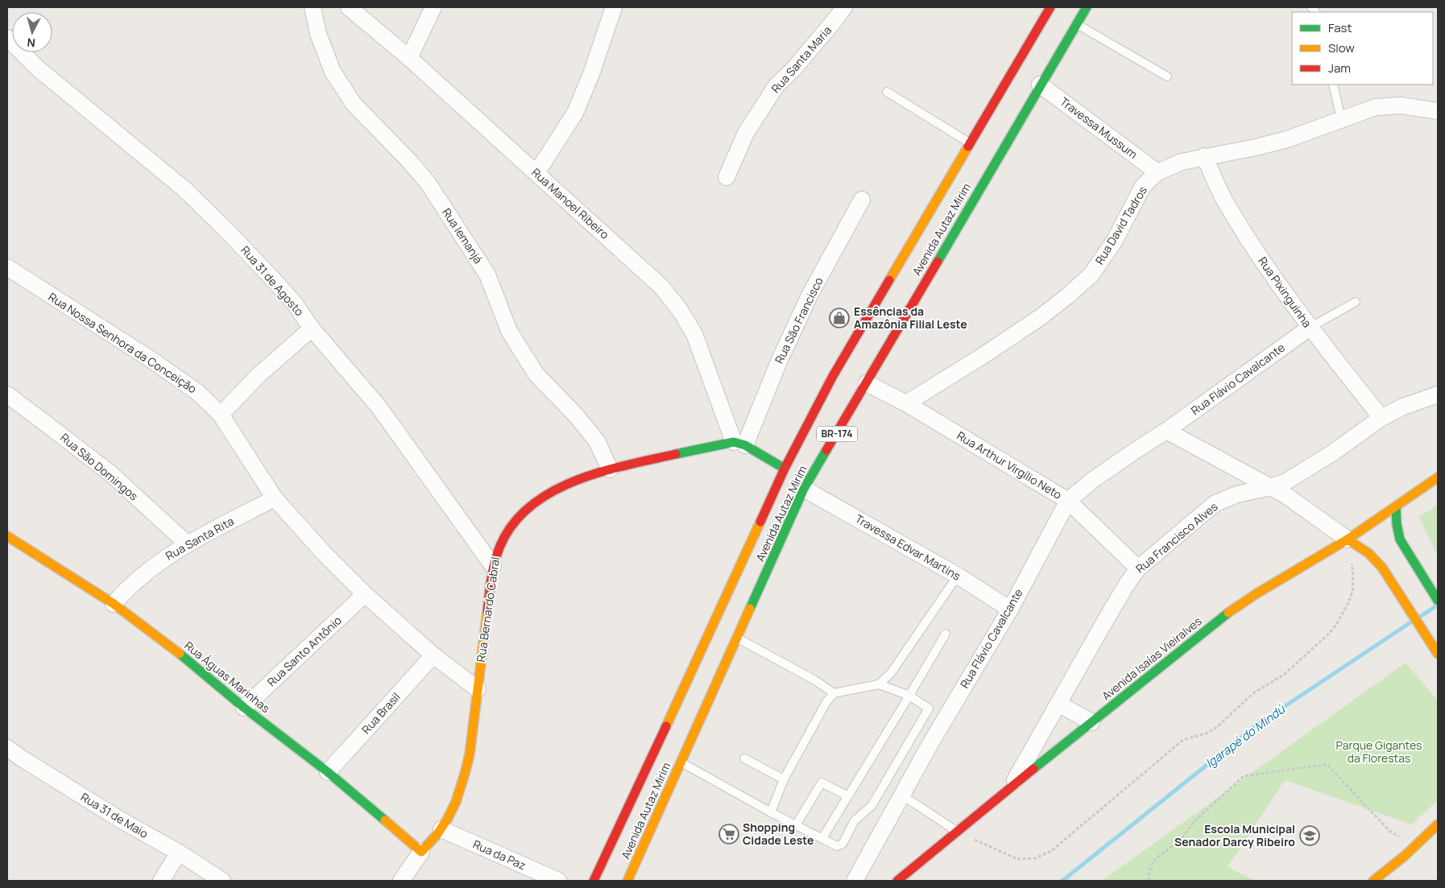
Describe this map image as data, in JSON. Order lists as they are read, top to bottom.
{
  "streets": {
    "main road": [
      "Avenida Autaz Mirim",
      "BR-174",
      "Rua Bernardo Cabral",
      "Avenida Isaías Vieiralves",
      "Rua Águas Marinhas"
    ],
    "street": [
      "Rua Santa Maria",
      "Travessa Mussum",
      "Rua Manoel Ribeiro",
      "Rua David Tadros",
      "Rua Iemanjá",
      "Rua 31 de Agosto",
      "Rua Pixinguinha",
      "Rua São Francisco",
      "Rua Nossa Senhora da Conceição",
      "Rua Flávio Cavalcante",
      "Rua Arthur Virgílio Neto",
      "Rua São Domingos",
      "Rua Francisco Alves",
      "Rua Santa Rita",
      "Travessa Edvar Martins",
      "Rua Santo Antônio",
      "Rua Brasil",
      "Rua 31 de Maio",
      "Rua da Paz"
    ]
  },
  "crossings": [
    ["Travessa Mussum", "Rua David Tadros"],
    ["Travessa Mussum", "Avenida Autaz Mirim"],
    ["Rua Manoel Ribeiro", "Rua São Francisco"],
    ["Rua Manoel Ribeiro", "Rua Bernardo Cabral"],
    ["Rua David Tadros", "Rua Pixinguinha"],
    ["Rua David Tadros", "Rua Arthur Virgílio Neto"],
    ["Avenida Autaz Mirim", "Rua Arthur Virgílio Neto"],
    ["Avenida Autaz Mirim", "Travessa Edvar Martins"],
    ["Rua Iemanjá", "Rua Bernardo Cabral"],
    ["Rua 31 de Agosto", "Rua Bernardo Cabral"],
    ["Rua Pixinguinha", "Rua Flávio Cavalcante"],
    ["Rua Pixinguinha", "Rua Francisco Alves"],
    ["Rua São Francisco", "Rua Bernardo Cabral"],
    ["Rua Nossa Senhora da Conceição", "Rua Santa Rita"],
    ["Rua Nossa Senhora da Conceição", "Rua Bernardo Cabral"],
    ["Rua Nossa Senhora da Conceição", "Rua Santo Antônio"],
    ["Rua Nossa Senhora da Conceição", "Rua Brasil"],
    ["Rua Flávio Cavalcante", "Rua Arthur Virgílio Neto"],
    ["Rua Flávio Cavalcante", "Travessa Edvar Martins"],
    ["Rua Arthur Virgílio Neto", "Rua Francisco Alves"],
    ["Rua São Domingos", "Rua Santa Rita"],
    ["Rua Francisco Alves", "Avenida Isaías Vieiralves"],
    ["Rua Santa Rita", "Rua Águas Marinhas"],
    ["Rua Bernardo Cabral", "Rua Águas Marinhas"],
    ["Rua Bernardo Cabral", "Rua da Paz"],
    ["Rua Santo Antônio", "Rua Águas Marinhas"],
    ["Rua Águas Marinhas", "Rua Brasil"]
  ],
  "water": ["Igarapé do Mindú"],
  "parks": ["Parque Gigantes da Florestas"],
  "places": {
    "shop": ["Essências da Amazônia Filial Leste"],
    "supermarket": ["Shopping Cidade Leste"],
    "school or university": ["Escola Municipal Senador Darcy Ribeiro"]
  },
  "legend": ["Fast", "Slow", "Jam"],
  "north": "bottom"
}
